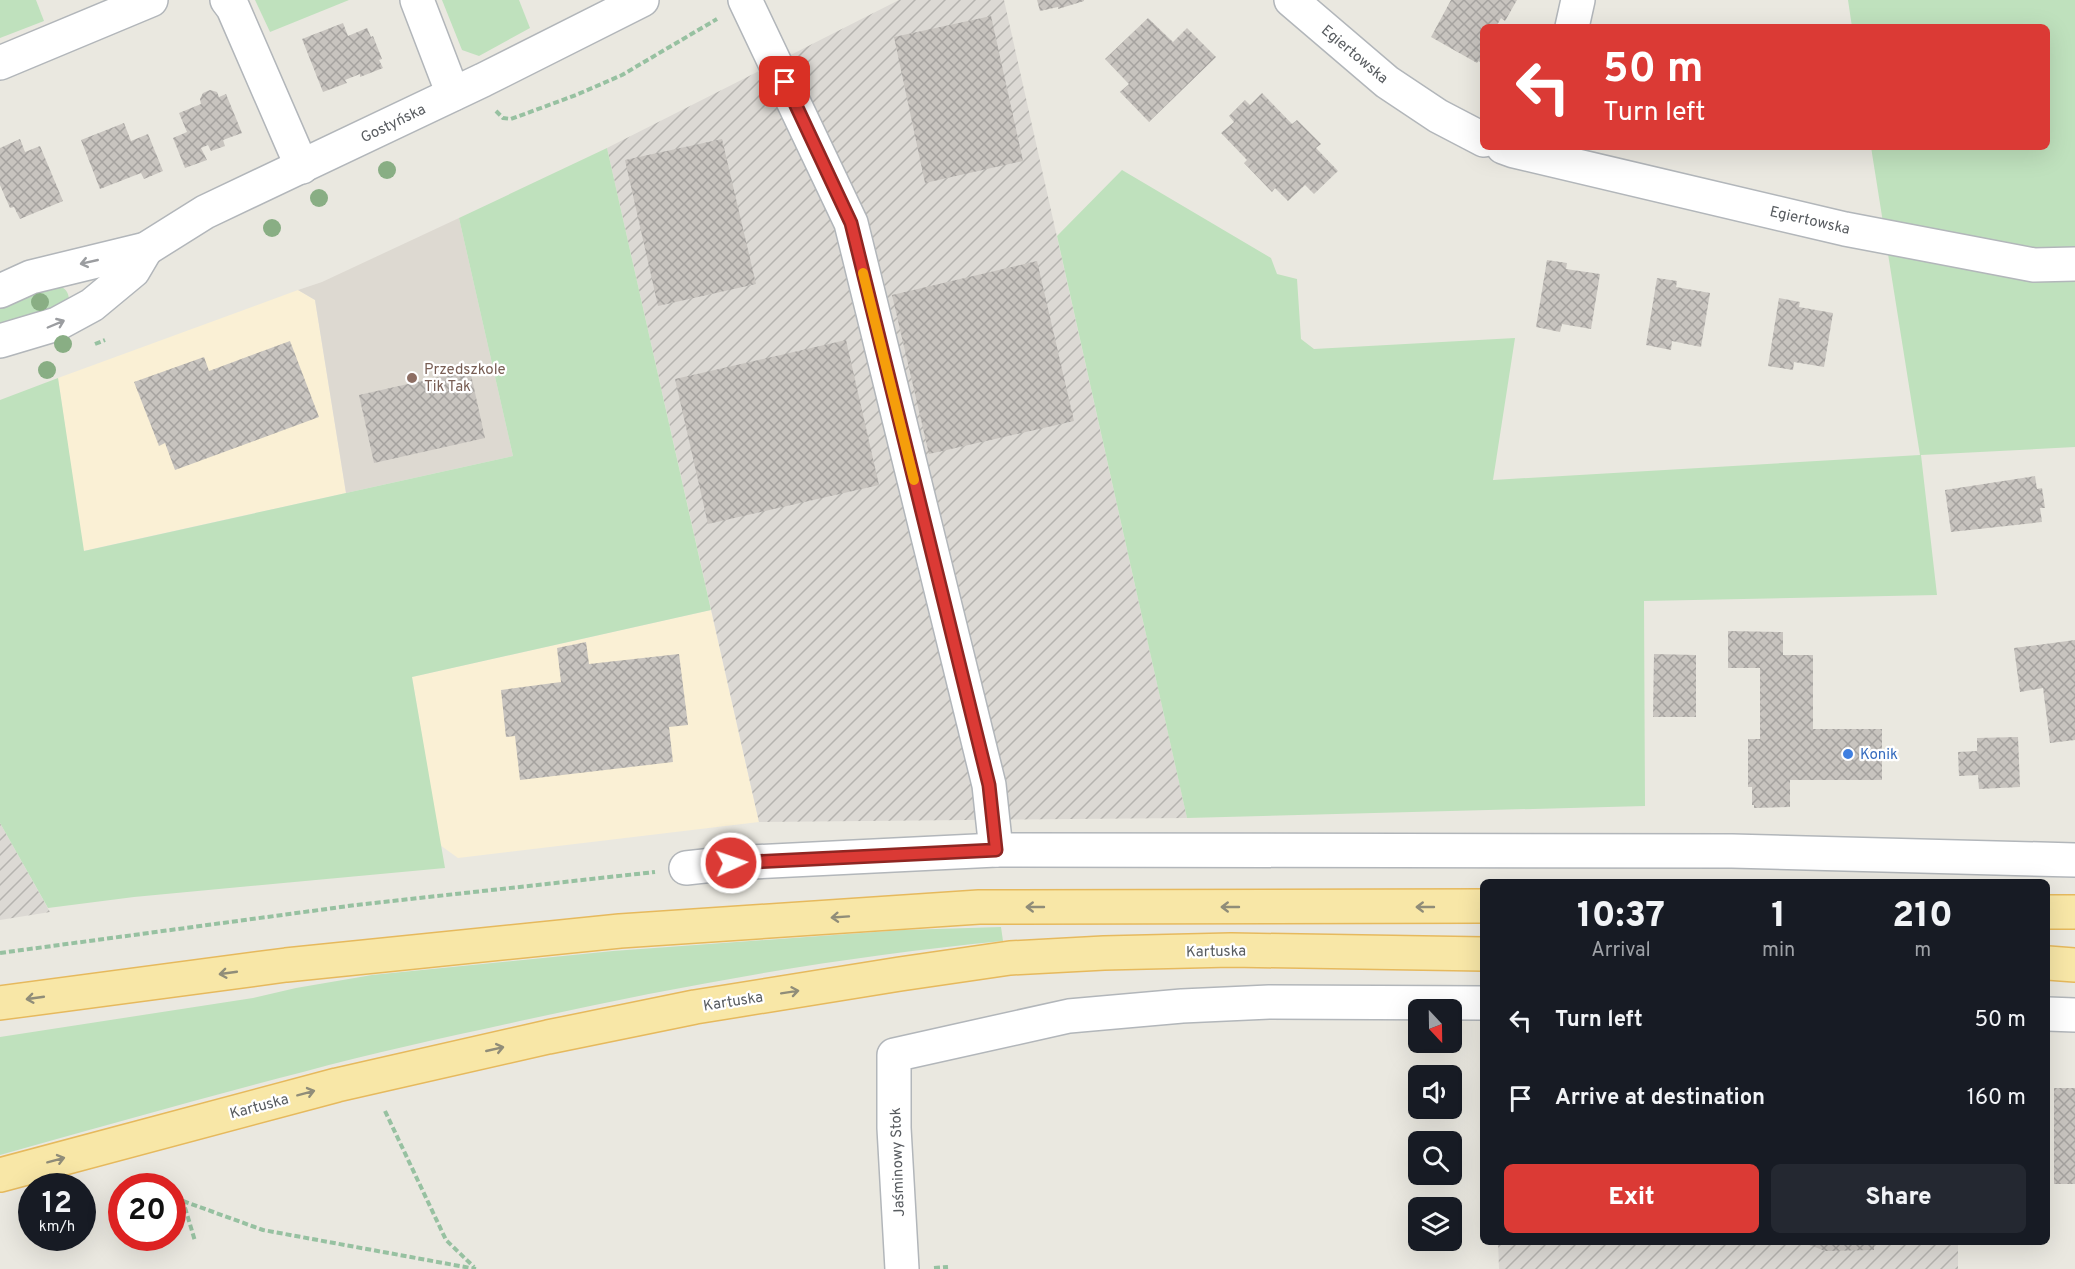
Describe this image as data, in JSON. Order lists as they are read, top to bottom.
{
  "streets": {
    "main road": ["Kartuska"],
    "street": ["Egiertowska", "Gostyńska", "Jaśminowy Stok"]
  },
  "places": ["Przedszkole Tik Tak", "Konik"],
  "north": "bottom",
  "page": {
    "turn": ["50 m", "Turn left"],
    "eta": [
      "10:37",
      "Arrival",
      "1",
      "min",
      "210",
      "m"
    ],
    "list": [
      {
        "name": "Turn left",
        "value": "50 m"
      },
      {
        "name": "Arrive at destination",
        "value": "160 m"
      }
    ],
    "buttons": ["Exit", "Share"],
    "speed": "12 km/h",
    "limit": "20"
  }
}
